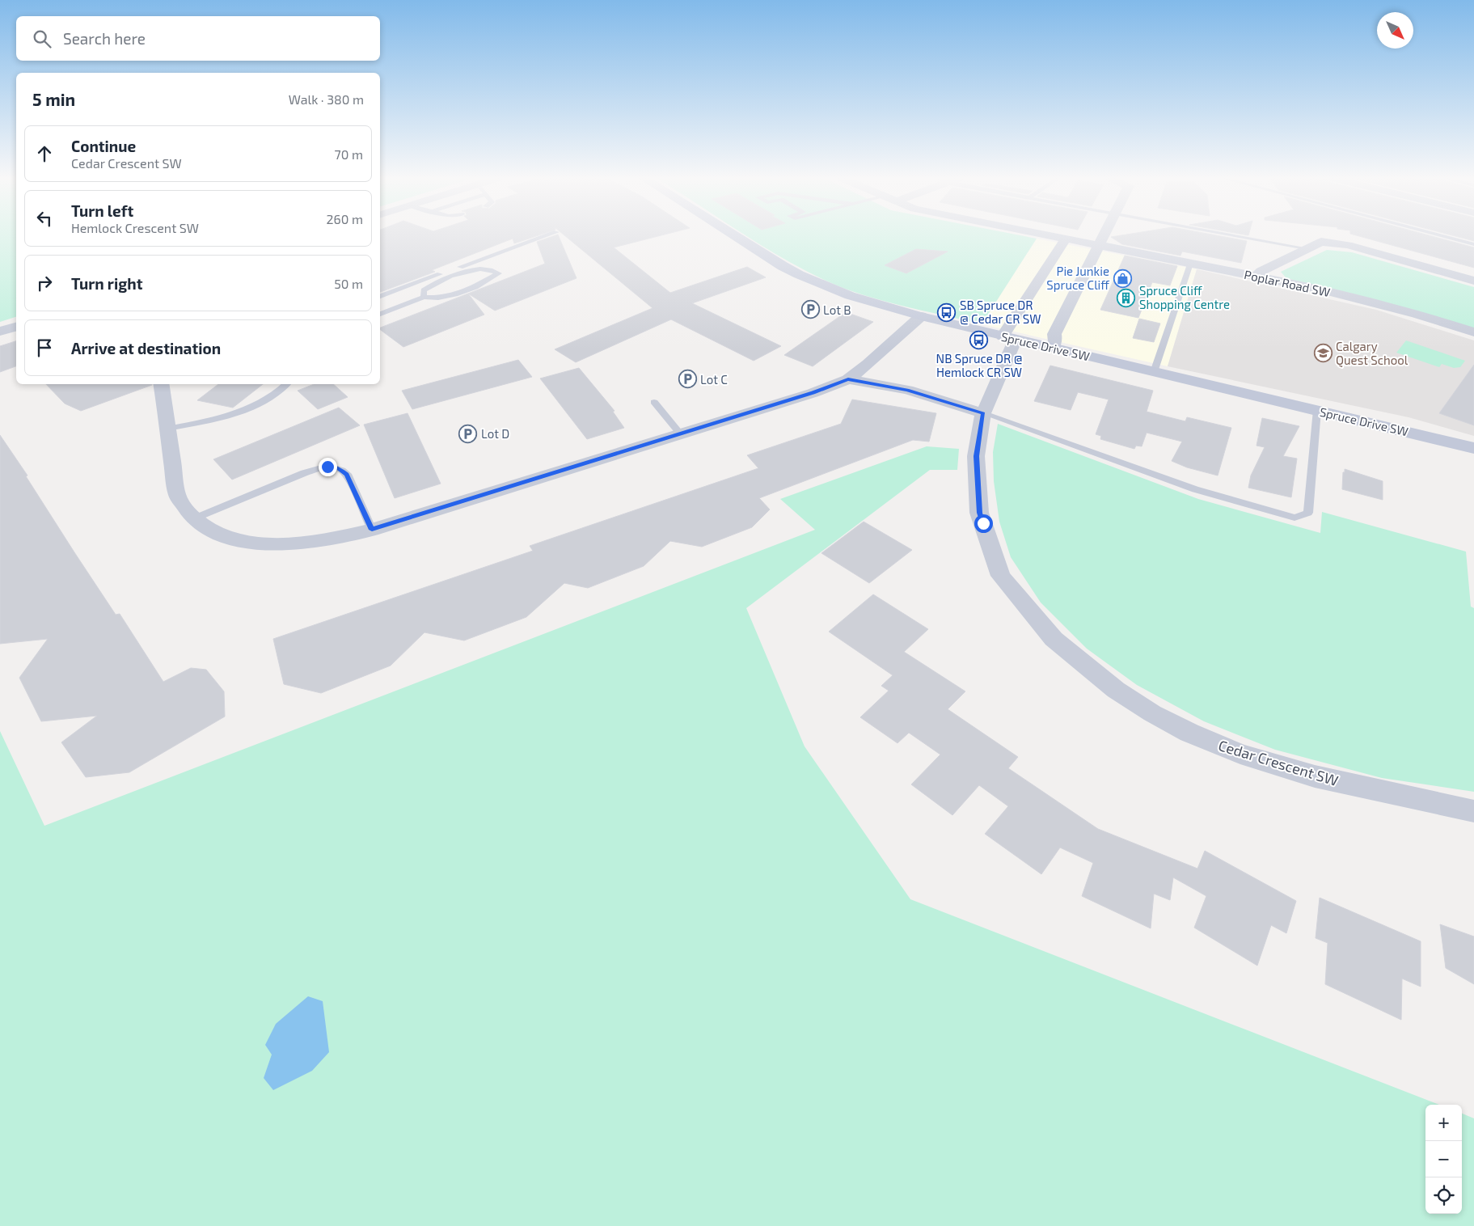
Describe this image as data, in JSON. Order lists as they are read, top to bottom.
{
  "streets": {
    "street": ["Poplar Road SW", "Spruce Drive SW", "Cedar Crescent SW"]
  },
  "crossings": [
    ["Poplar Road SW", "Cedar Crescent SW"],
    ["Spruce Drive SW", "Cedar Crescent SW"]
  ],
  "places": {
    "shop": ["Pie Junkie Spruce Cliff"],
    "building": ["Spruce Cliff Shopping Centre"],
    "parking": ["Lot B", "Lot C", "Lot D"],
    "bus stop": ["SB Spruce DR @ Cedar CR SW", "NB Spruce DR @ Hemlock CR SW"],
    "school or university": ["Calgary Quest School"]
  },
  "north": "bottom right",
  "page": {
    "search": "Search here",
    "heading": ["5 min", "Walk · 380 m"],
    "list": [
      ["Continue", "Cedar Crescent SW", "70 m"],
      ["Turn left", "Hemlock Crescent SW", "260 m"],
      ["Turn right", "50 m"],
      "Arrive at destination"
    ],
    "map_buttons": ["+", "−"]
  }
}
